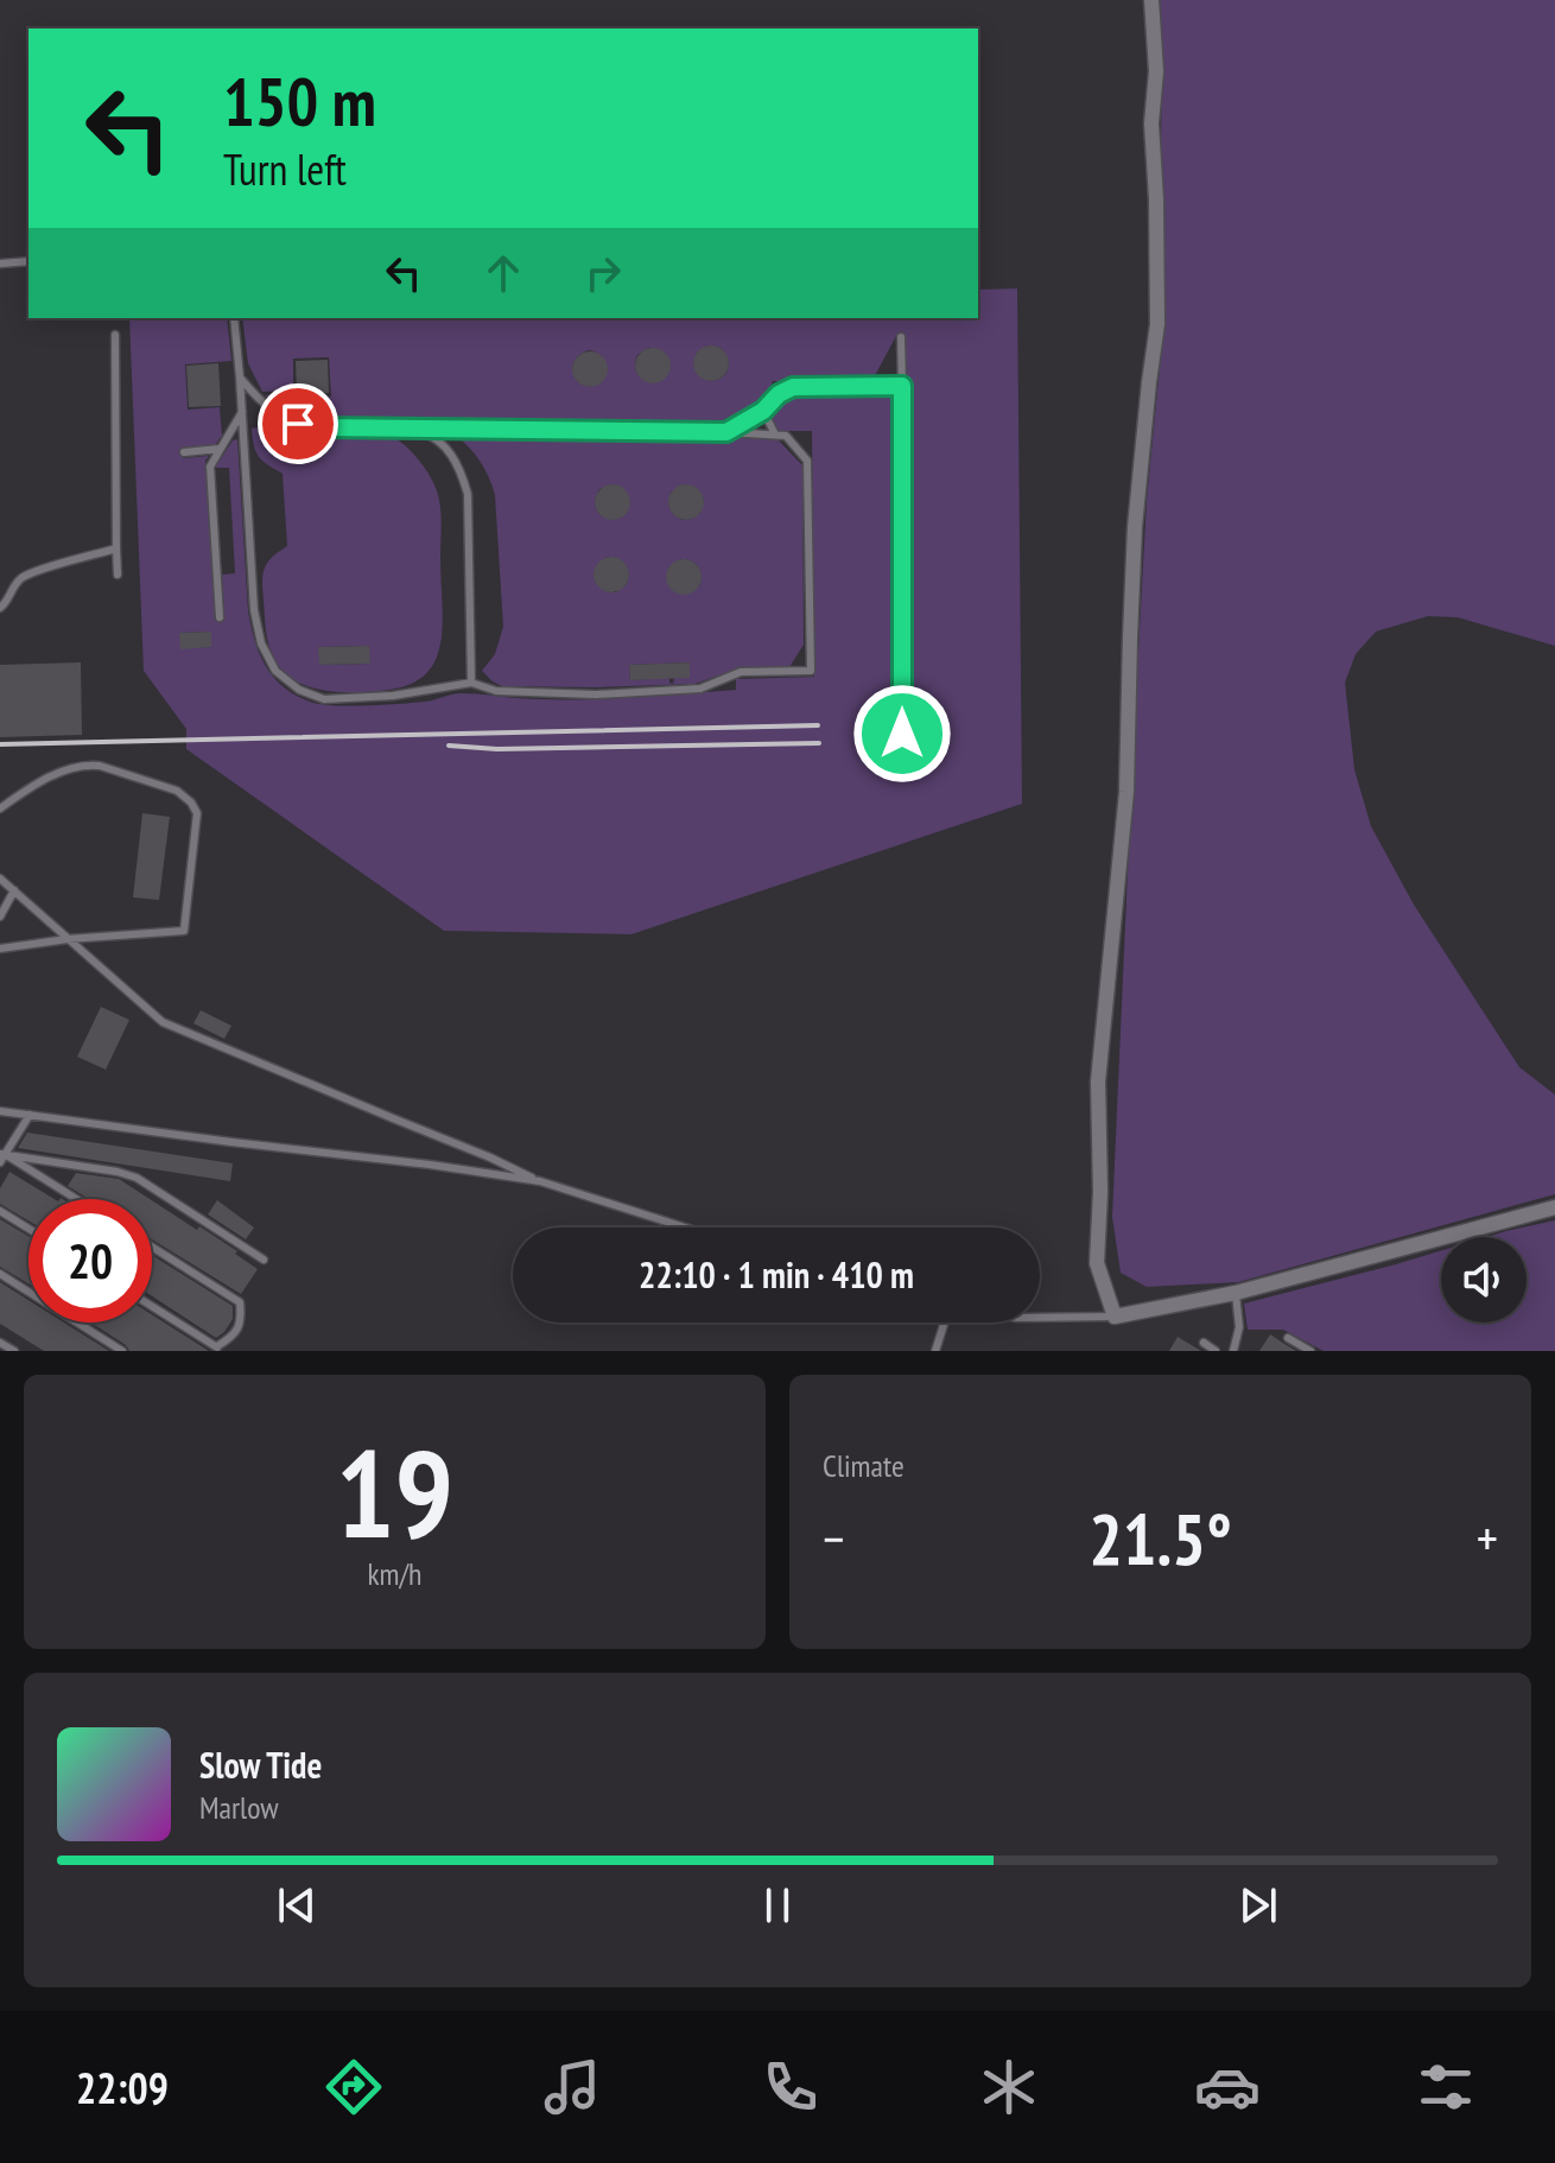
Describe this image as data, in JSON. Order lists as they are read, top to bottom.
{
  "page": {
    "turn": ["150 m", "Turn left"],
    "limit": "20",
    "trip": "22:10 · 1 min · 410 m",
    "tile": [
      ["19", "km/h"],
      "Climate"
    ],
    "heat": ["−", "21.5°", "+"],
    "song": ["Slow Tide", "Marlow"],
    "tabs": "22:09"
  }
}
